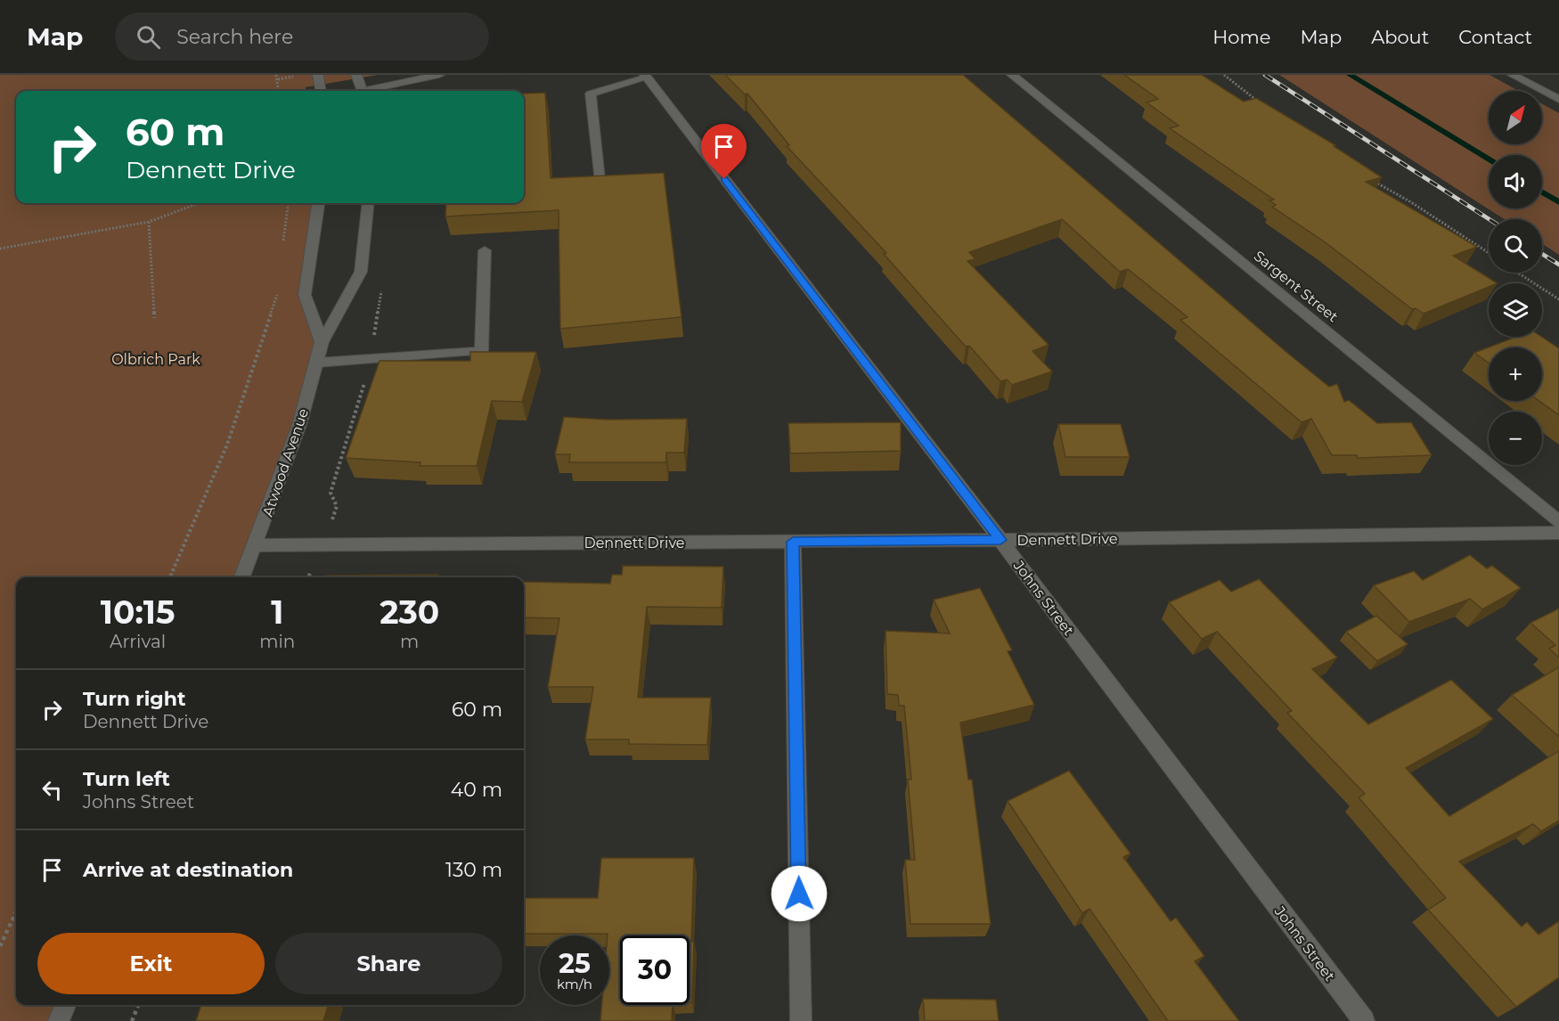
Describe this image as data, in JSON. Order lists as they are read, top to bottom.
{
  "streets": {
    "street": [
      "Sargent Street",
      "Atwood Avenue",
      "Dennett Drive",
      "Johns Street"
    ]
  },
  "crossings": [
    ["Atwood Avenue", "Dennett Drive"],
    ["Dennett Drive", "Johns Street"]
  ],
  "parks": ["Olbrich Park"],
  "north": "top right",
  "page": {
    "header": "Map",
    "search": "Search here",
    "nav": [
      "Home",
      "Map",
      "About",
      "Contact"
    ],
    "map_buttons": ["+", "−"],
    "turn": ["60 m", "Dennett Drive"],
    "eta": [
      "10:15",
      "Arrival",
      "1",
      "min",
      "230",
      "m"
    ],
    "list": [
      {
        "name": "Turn right",
        "note": "Dennett Drive",
        "value": "60 m"
      },
      {
        "name": "Turn left",
        "note": "Johns Street",
        "value": "40 m"
      },
      {
        "name": "Arrive at destination",
        "value": "130 m"
      }
    ],
    "buttons": ["Exit", "Share"],
    "speed": "25 km/h",
    "limit": "30"
  }
}
